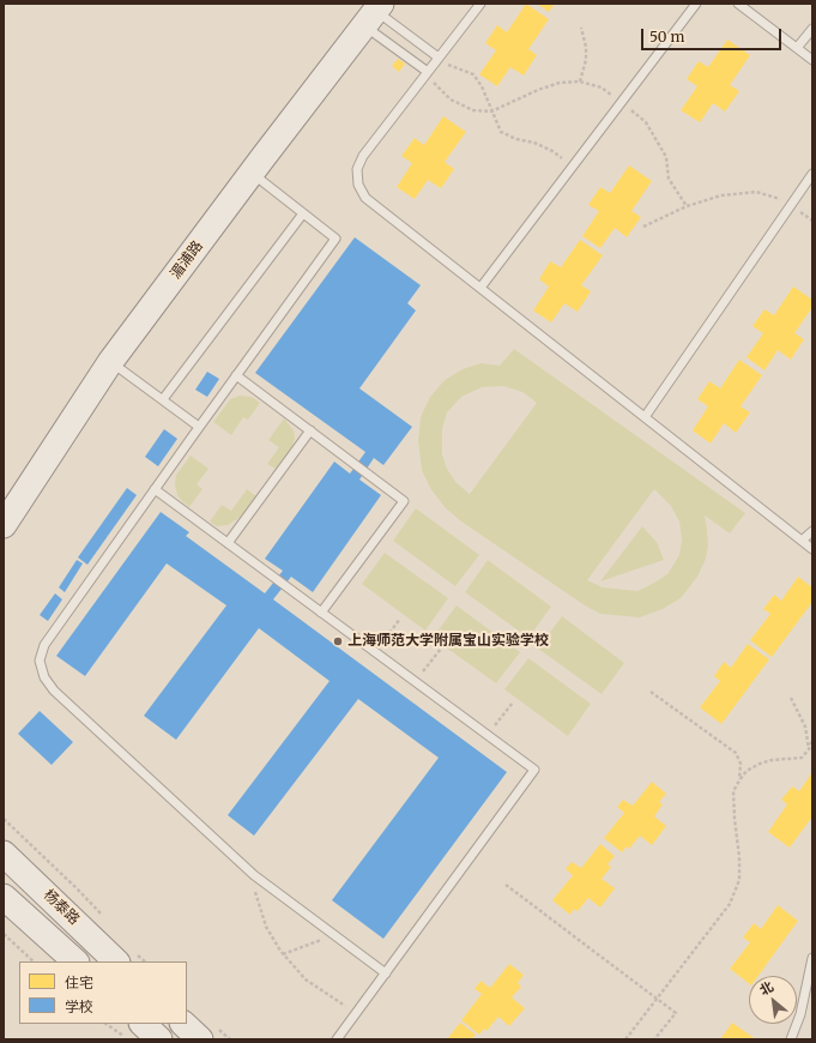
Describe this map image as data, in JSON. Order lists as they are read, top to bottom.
{
  "streets": {
    "street": ["湄浦路", "杨泰路"]
  },
  "places": ["上海师范大学附属宝山实验学校"],
  "legend": ["住宅", "学校"],
  "scale_bar": "50 m",
  "north": "top left"
}
